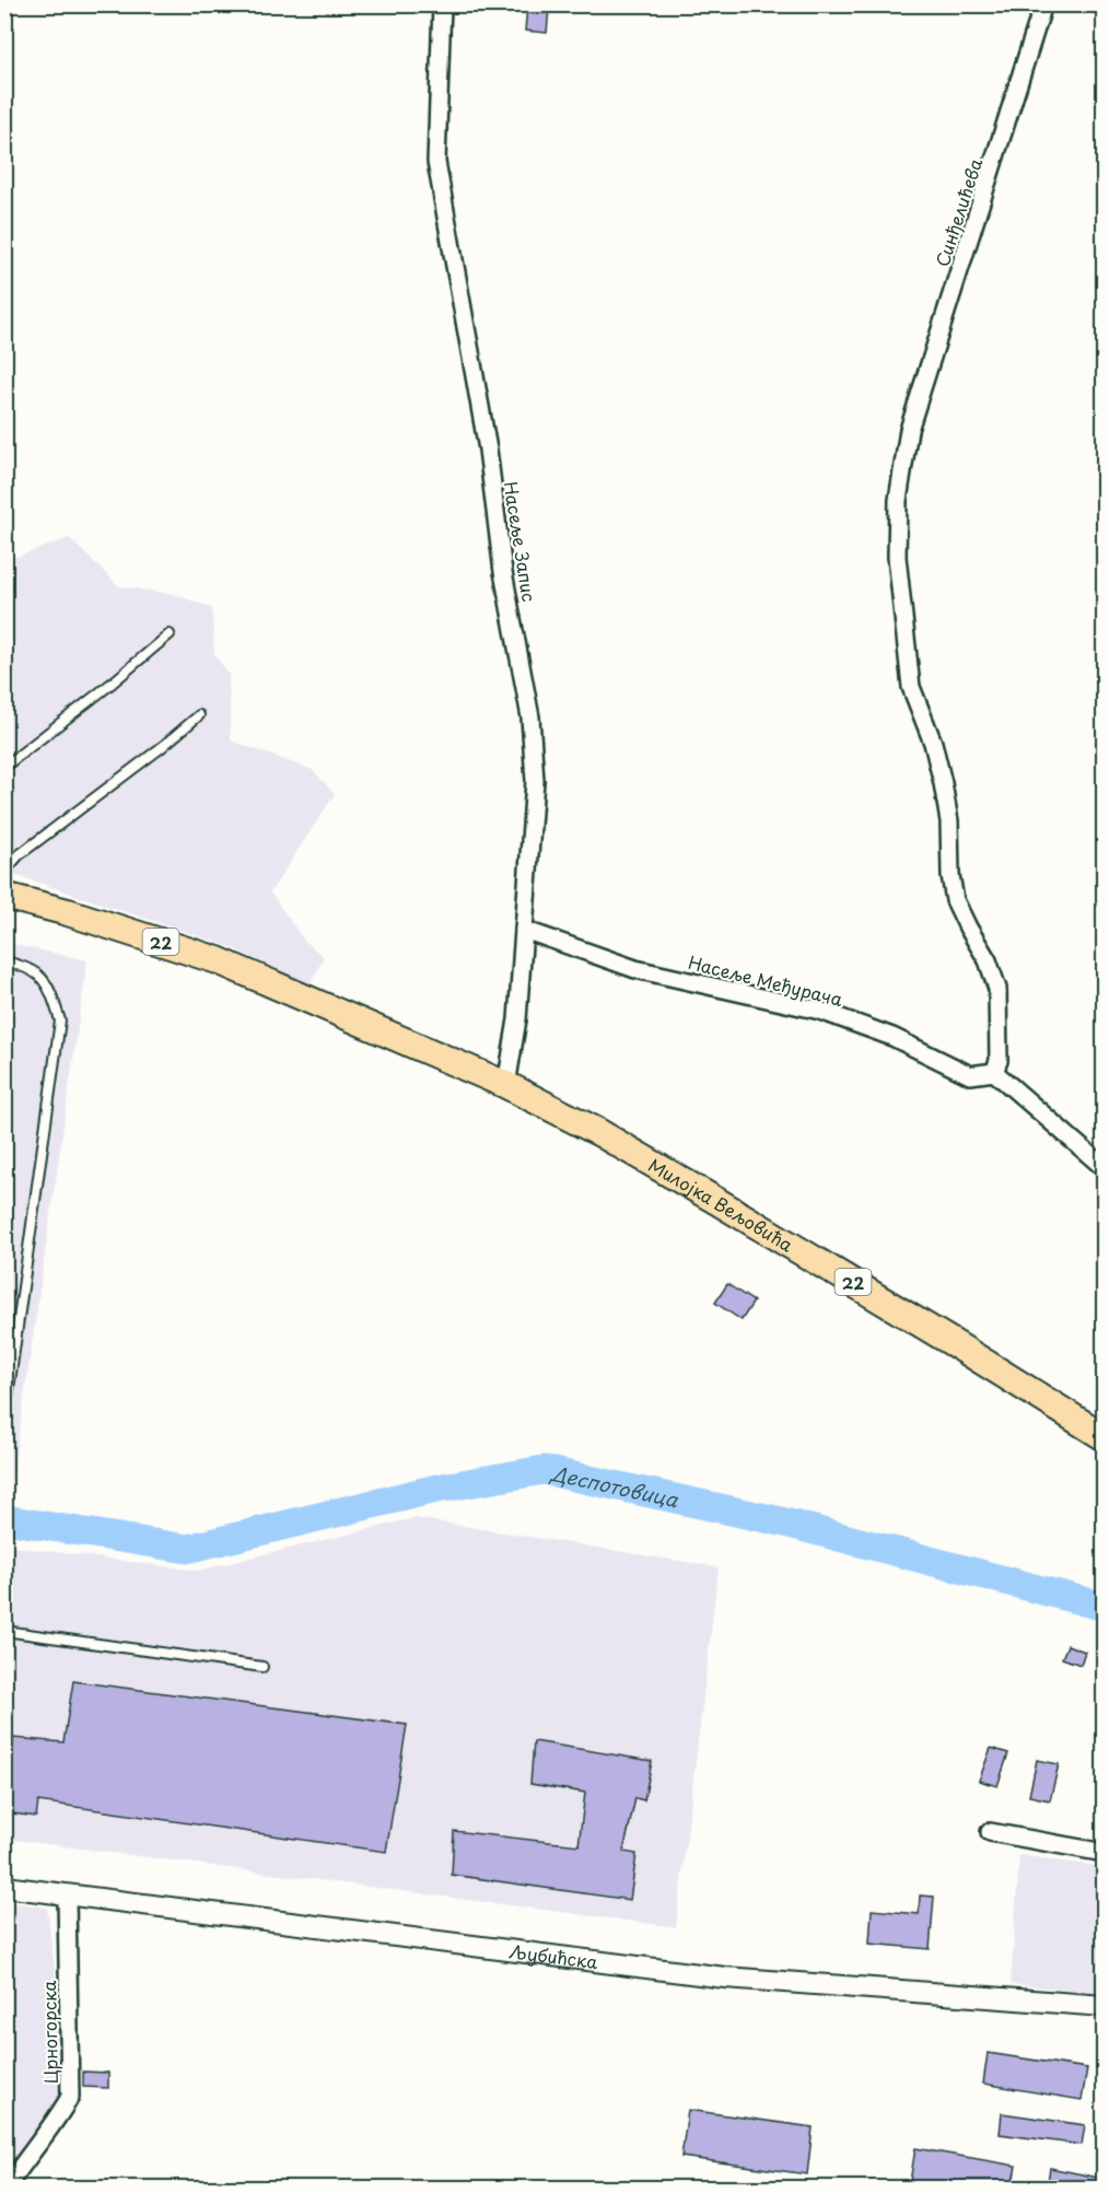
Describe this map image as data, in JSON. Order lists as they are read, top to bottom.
{
  "streets": {
    "main road": ["22", "Милојка Вељовића"],
    "street": [
      "Синђелићева",
      "Насеље Запис",
      "Насеље Међурача",
      "Љубићска",
      "Црногорска"
    ]
  },
  "crossings": [
    ["Синђелићева", "Насеље Међурача"],
    ["Насеље Запис", "Насеље Међурача"],
    ["Насеље Запис", "Милојка Вељовића"],
    ["Љубићска", "Црногорска"]
  ],
  "water": ["Деспотовица"]
}
